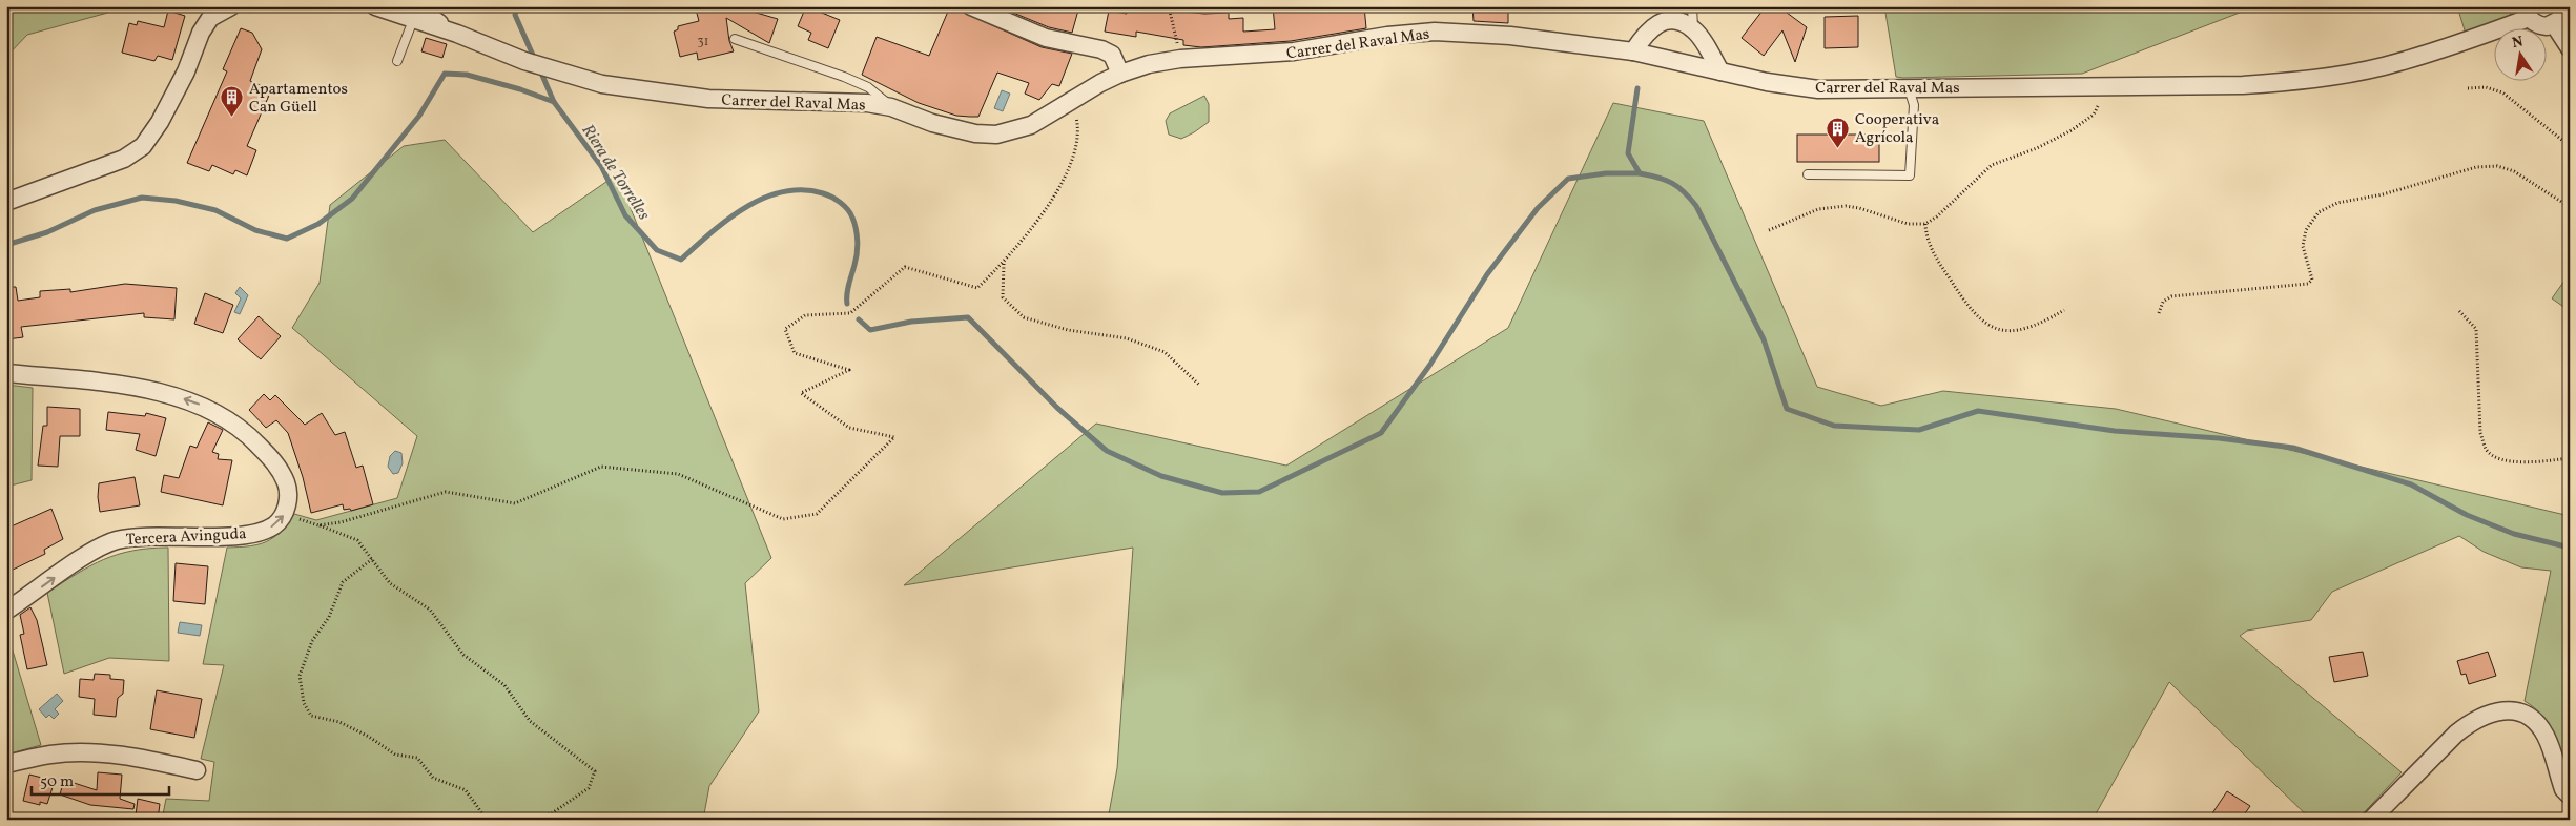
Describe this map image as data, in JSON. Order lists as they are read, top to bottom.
{
  "streets": {
    "street": ["Carrer del Raval Mas", "Tercera Avinguda"]
  },
  "one_way": ["Tercera Avinguda"],
  "water": ["Riera de Torrelles"],
  "places": {
    "building": ["Apartamentos Can Güell", "Cooperativa Agrícola"]
  },
  "house_numbers": ["31"],
  "scale_bar": "50 m",
  "north": "top"
}
